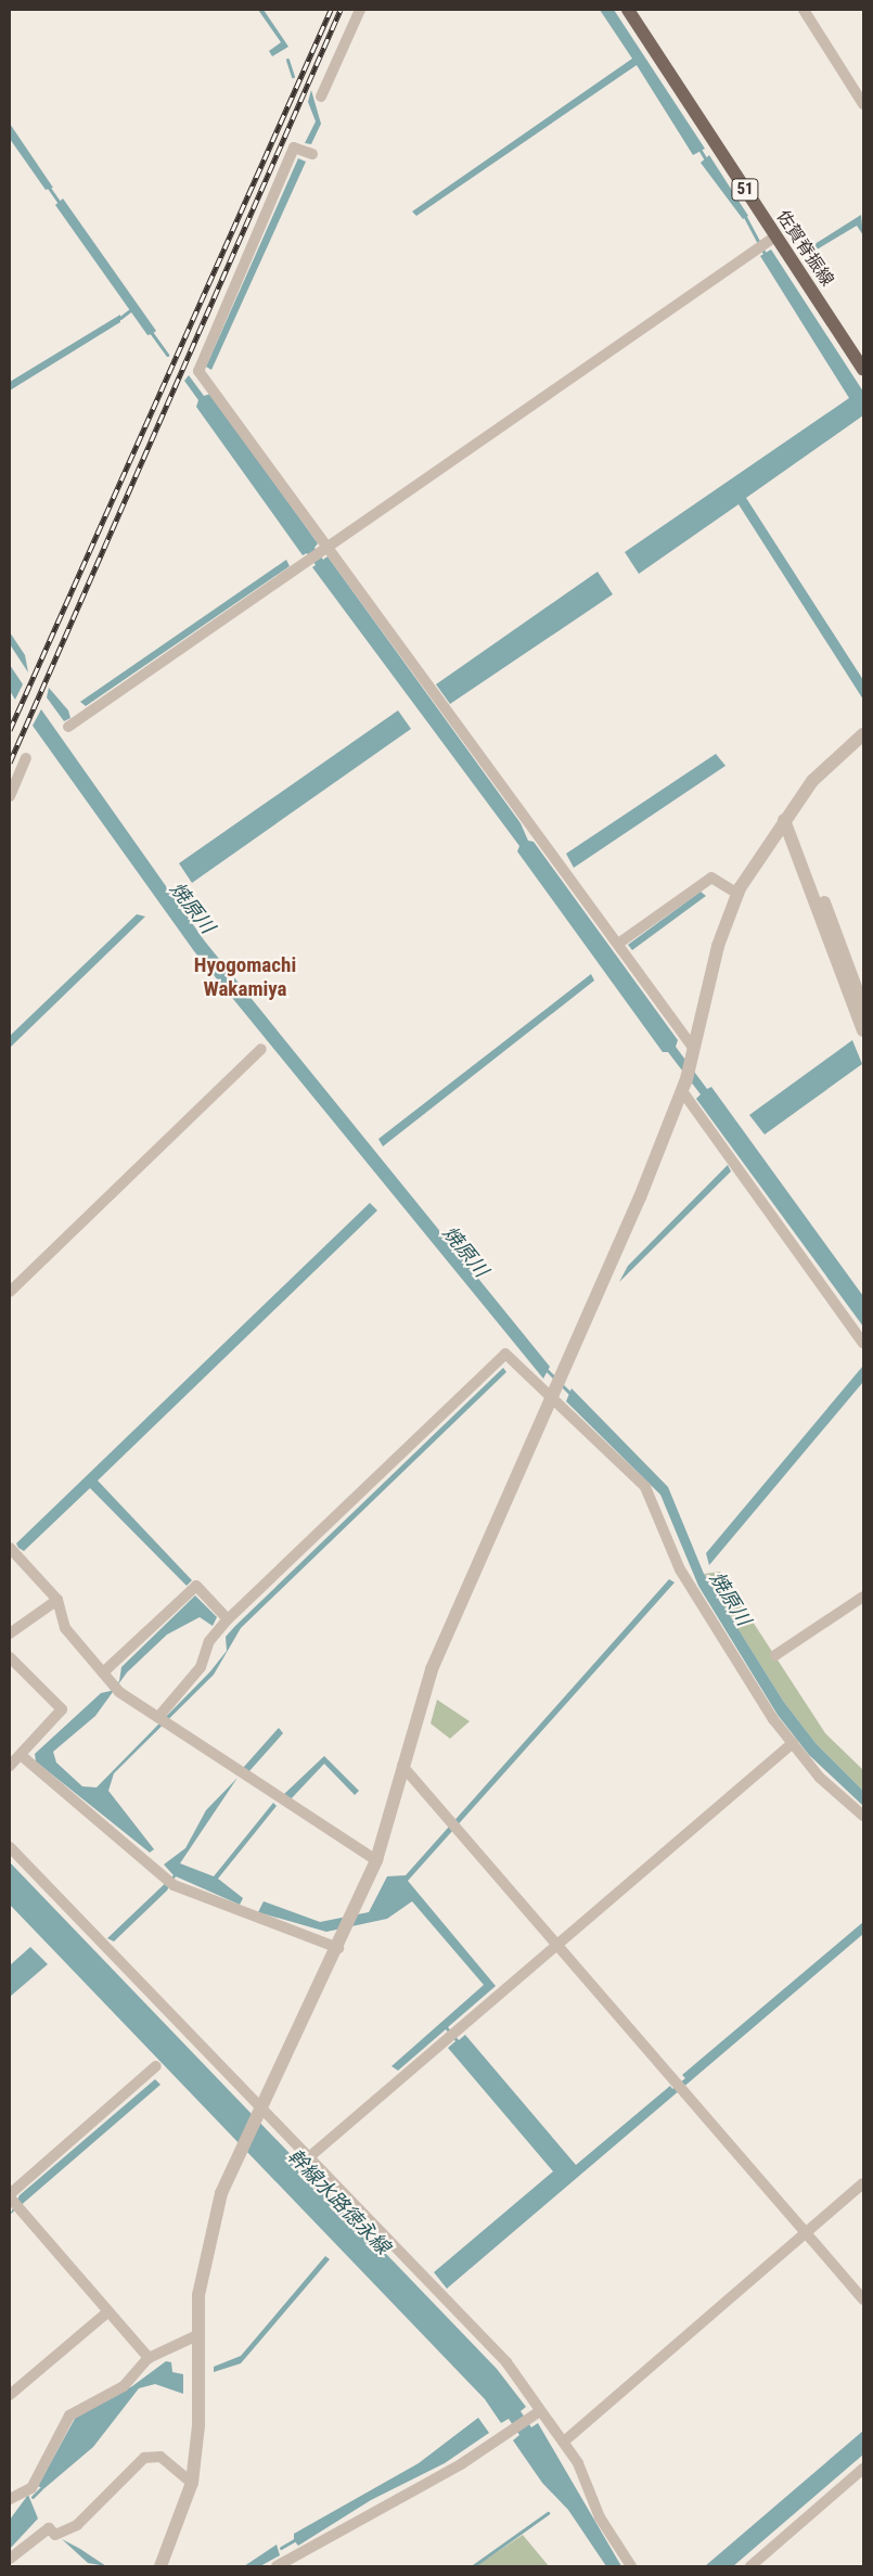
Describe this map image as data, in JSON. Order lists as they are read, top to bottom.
{
  "streets": {
    "main road": ["51", "佐賀脊振線"]
  },
  "districts": ["Hyogomachi Wakamiya"],
  "water": ["焼原川", "幹線水路徳永線"]
}
